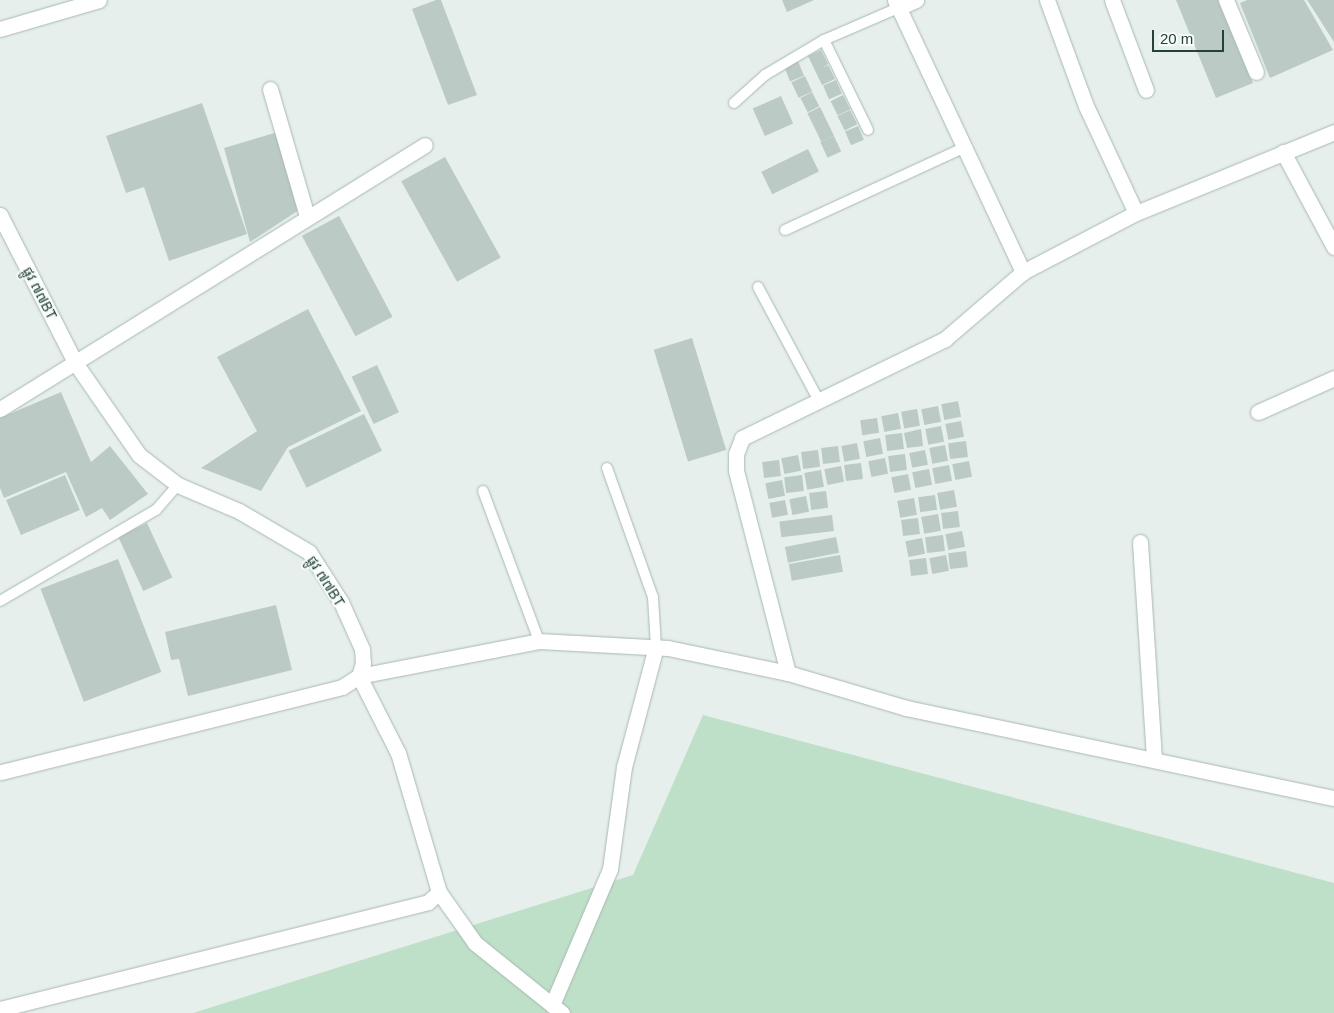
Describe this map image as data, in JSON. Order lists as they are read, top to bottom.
{
  "streets": {
    "street": ["ផ្លូវ ៧៧BT"]
  },
  "scale_bar": "20 m"
}
